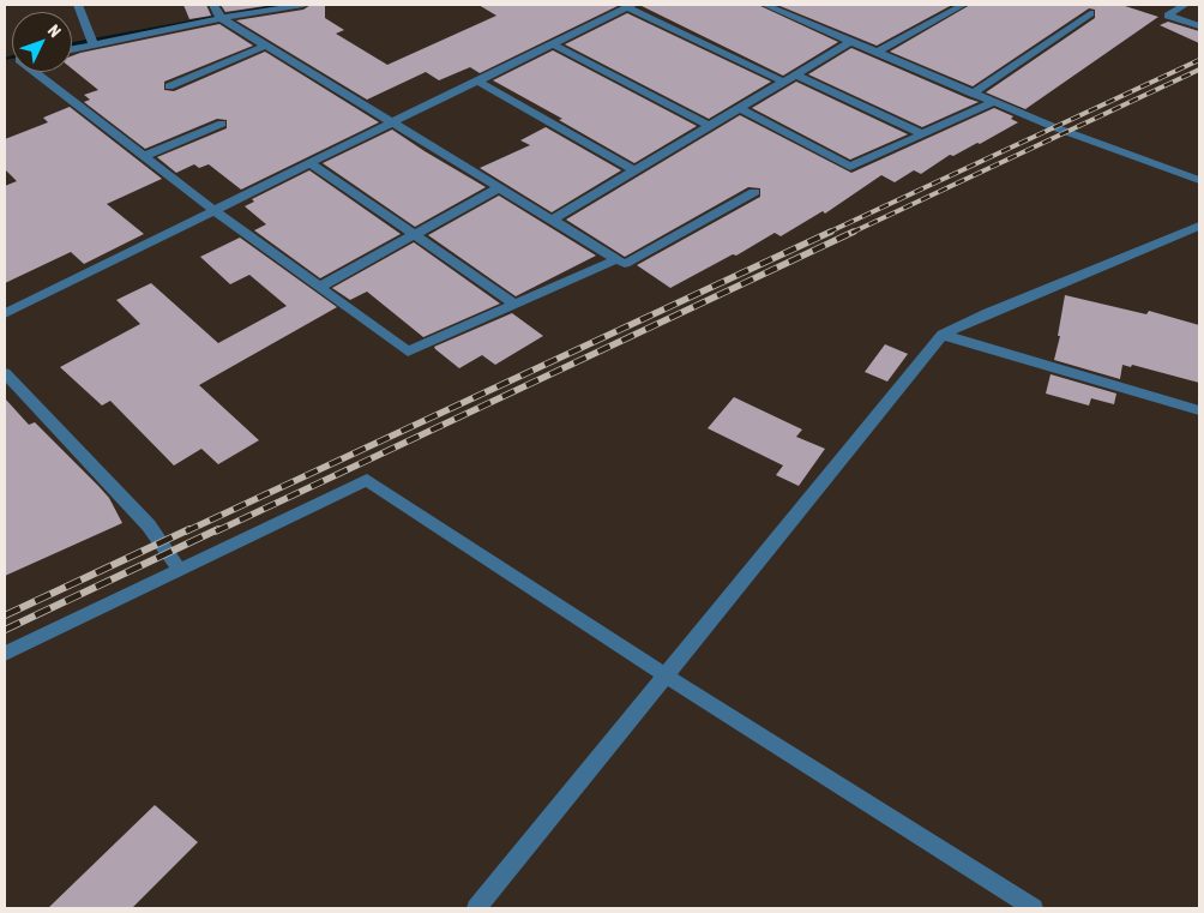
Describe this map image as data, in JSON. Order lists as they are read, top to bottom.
{
  "north": "top right"
}
